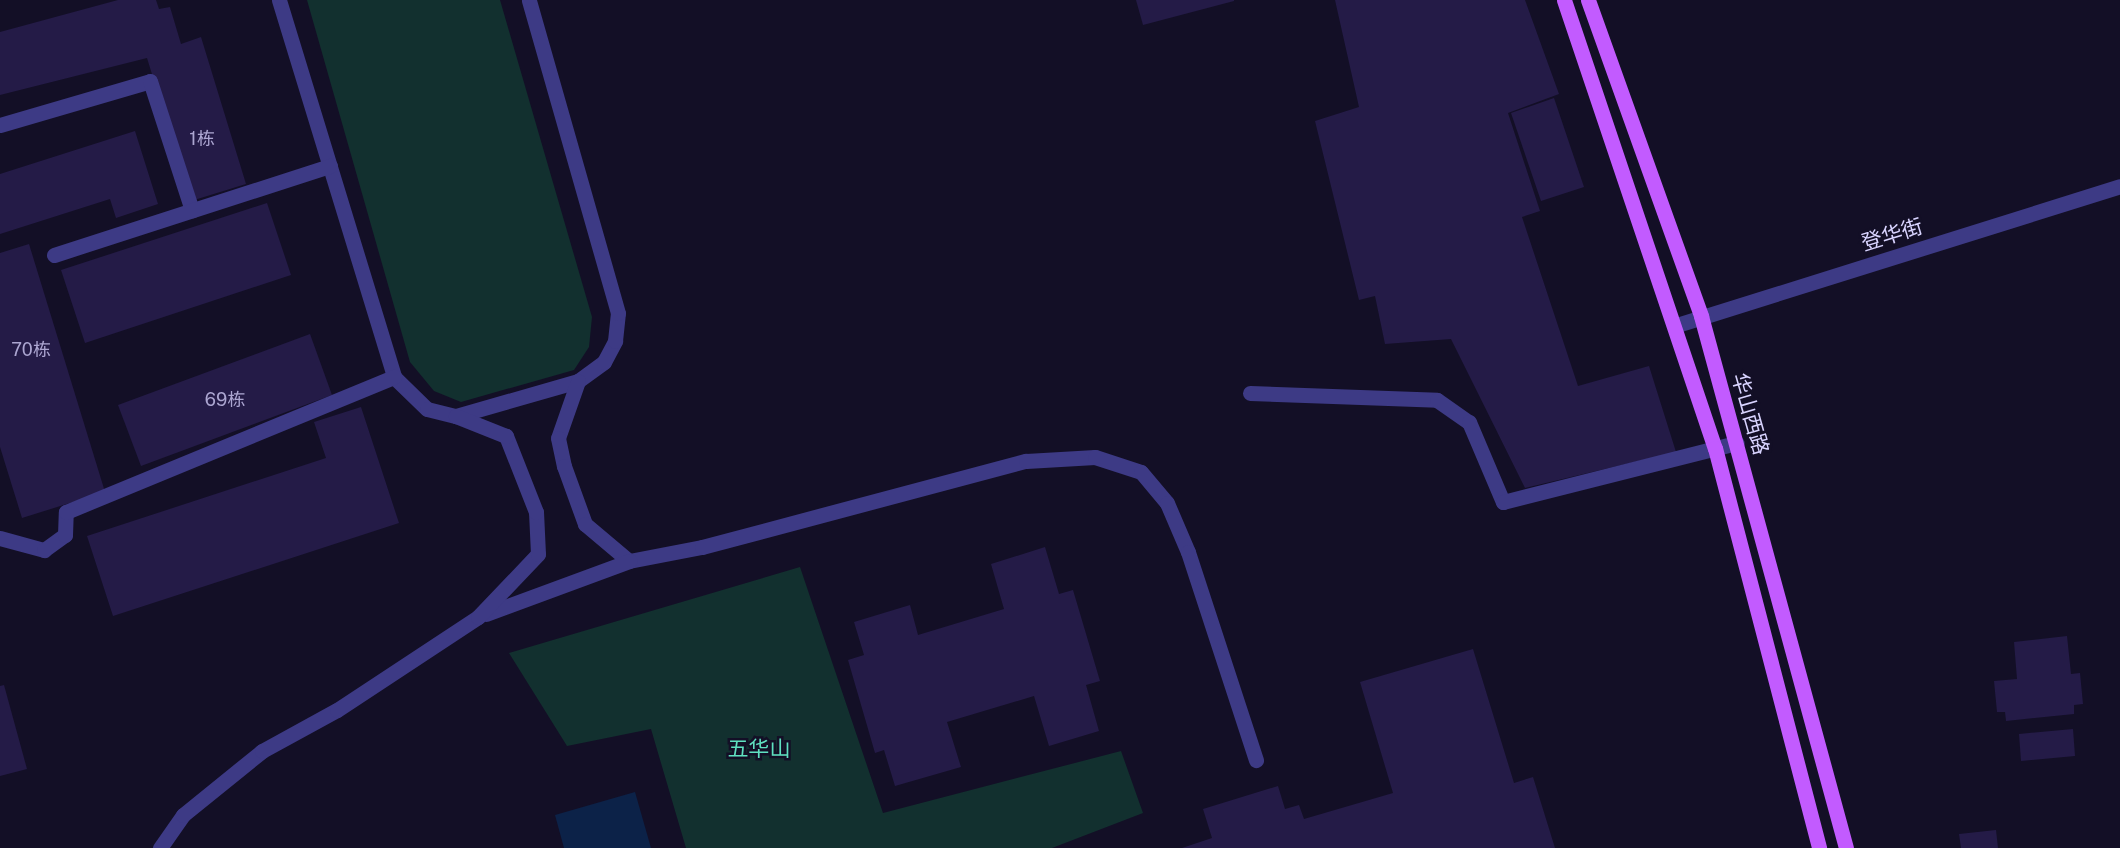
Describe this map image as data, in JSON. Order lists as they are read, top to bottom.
{
  "streets": {
    "main road": ["华山西路"],
    "street": ["登华街"]
  },
  "crossings": [
    ["登华街", "华山西路"]
  ],
  "parks": ["五华山"],
  "house_numbers": ["1栋", "70栋", "69栋"]
}
